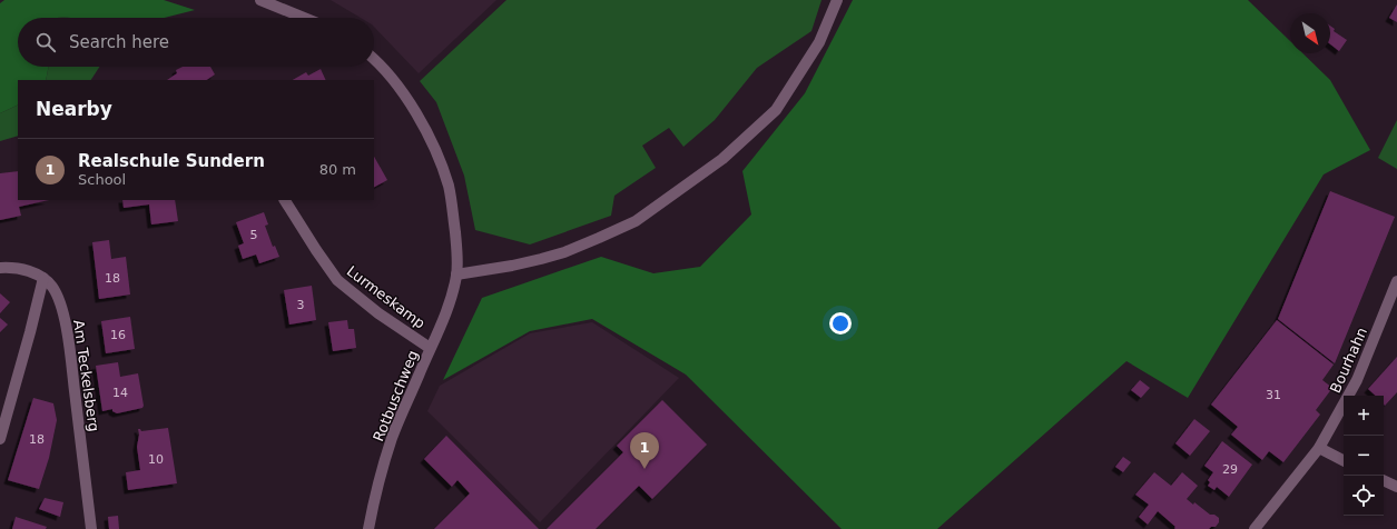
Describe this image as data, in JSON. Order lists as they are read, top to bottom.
{
  "streets": {
    "street": [
      "Lurmeskamp",
      "Bourhahn",
      "Am Teckelsberg",
      "Rotbuschweg"
    ]
  },
  "crossings": [
    ["Lurmeskamp", "Rotbuschweg"]
  ],
  "house_numbers": [
    "5",
    "18",
    "3",
    "16",
    "14",
    "31",
    "18",
    "10",
    "29"
  ],
  "north": "bottom right",
  "page": {
    "search": "Search here",
    "heading": "Nearby",
    "list": [
      {
        "mark": "1",
        "name": "Realschule Sundern",
        "note": "School",
        "value": "80 m"
      }
    ],
    "map_buttons": ["+", "−"],
    "pins": "1"
  }
}
